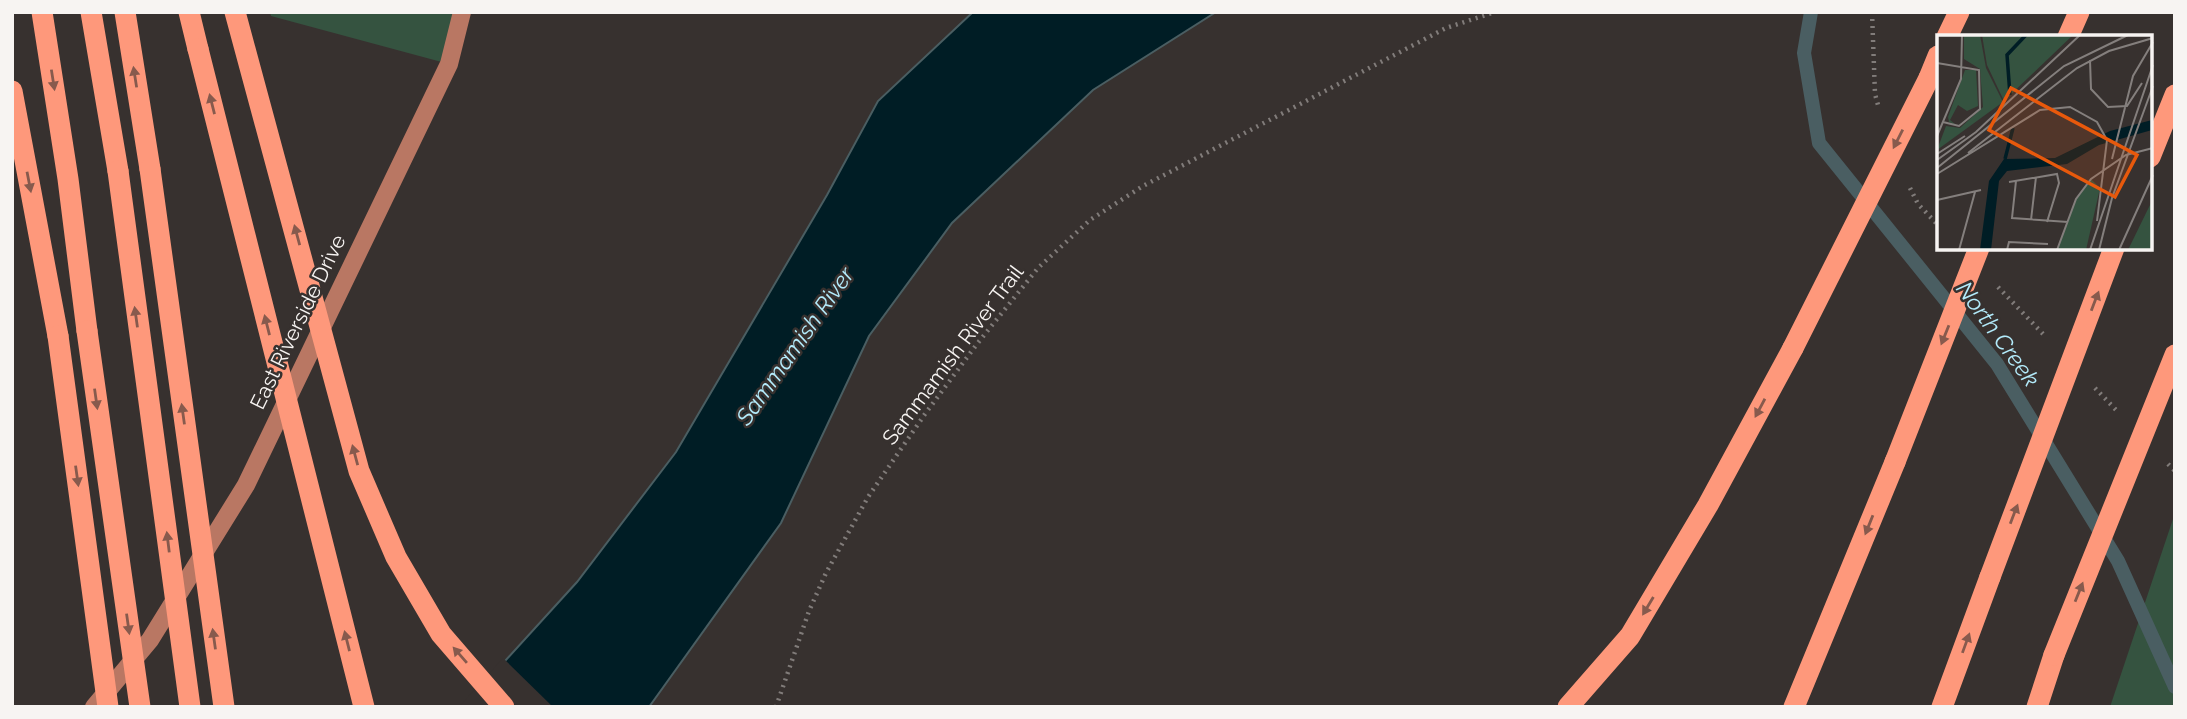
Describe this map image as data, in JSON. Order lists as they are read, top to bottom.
{
  "streets": {
    "main road": ["East Riverside Drive"],
    "path": ["Sammamish River Trail"]
  },
  "water": ["North Creek", "Sammamish River"]
}
